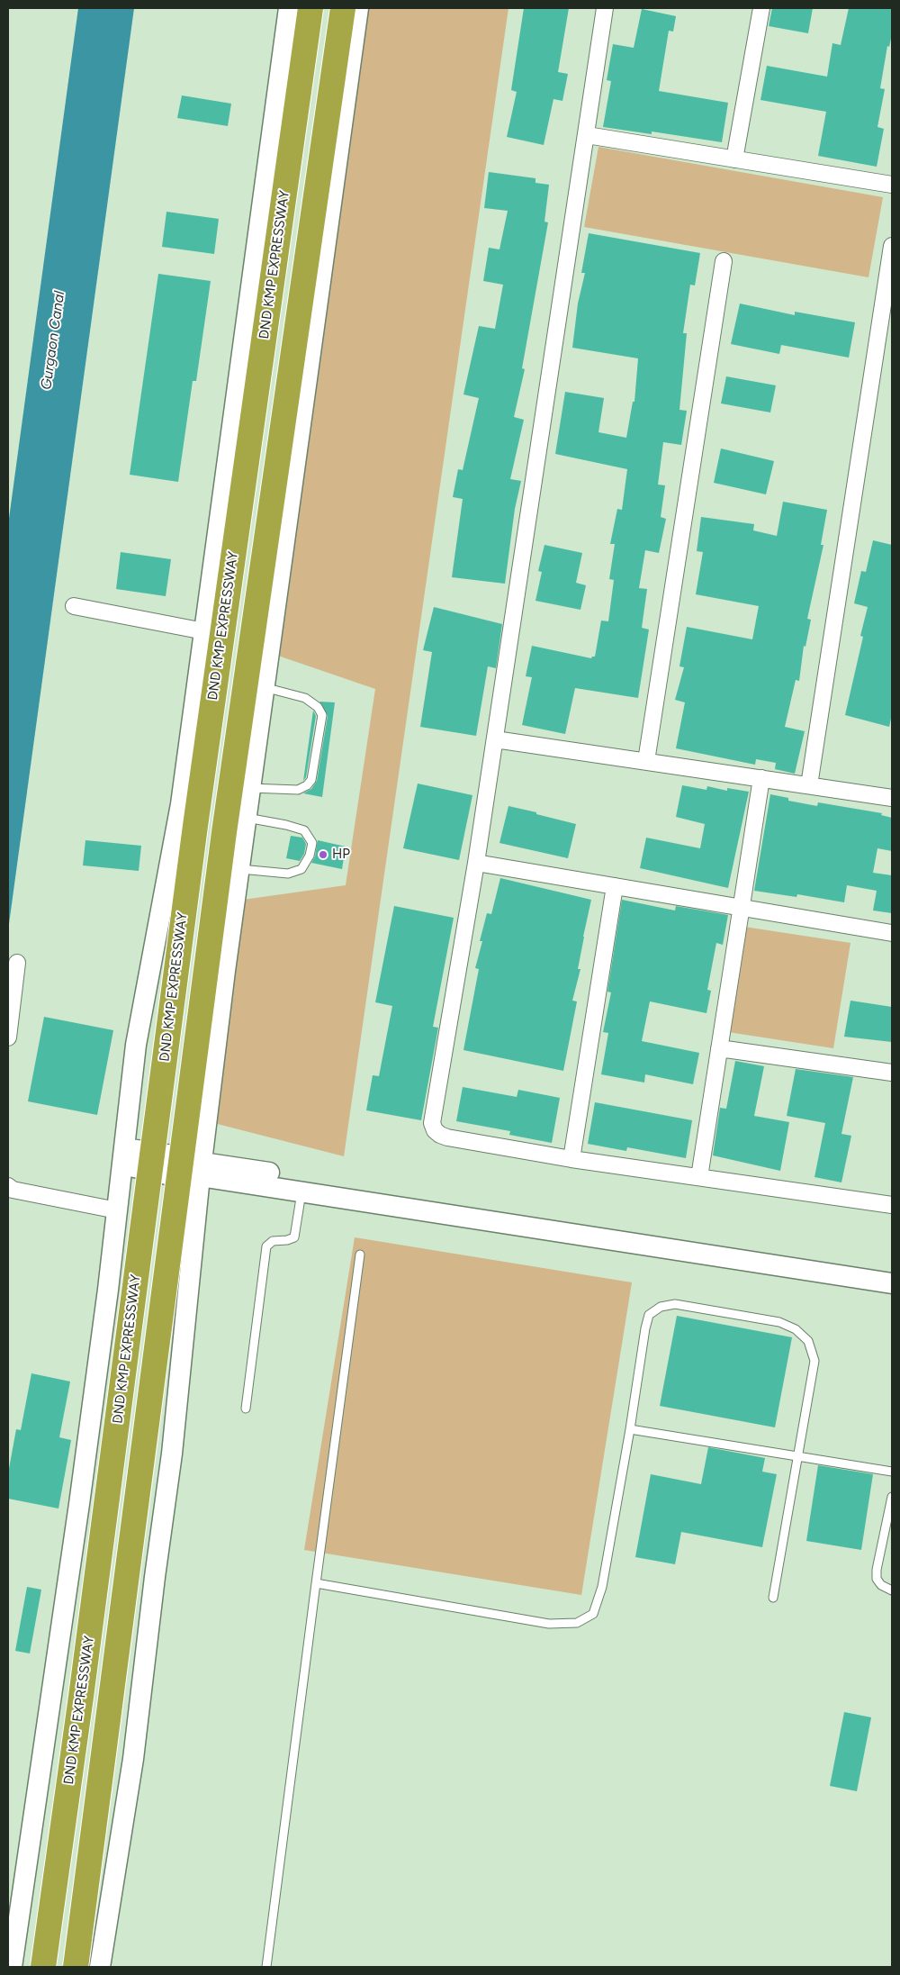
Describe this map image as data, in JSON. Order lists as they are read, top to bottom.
{
  "streets": {
    "highway": ["DND KMP EXPRESSWAY"]
  },
  "water": ["Gurgaon Canal"],
  "places": ["HP"]
}
